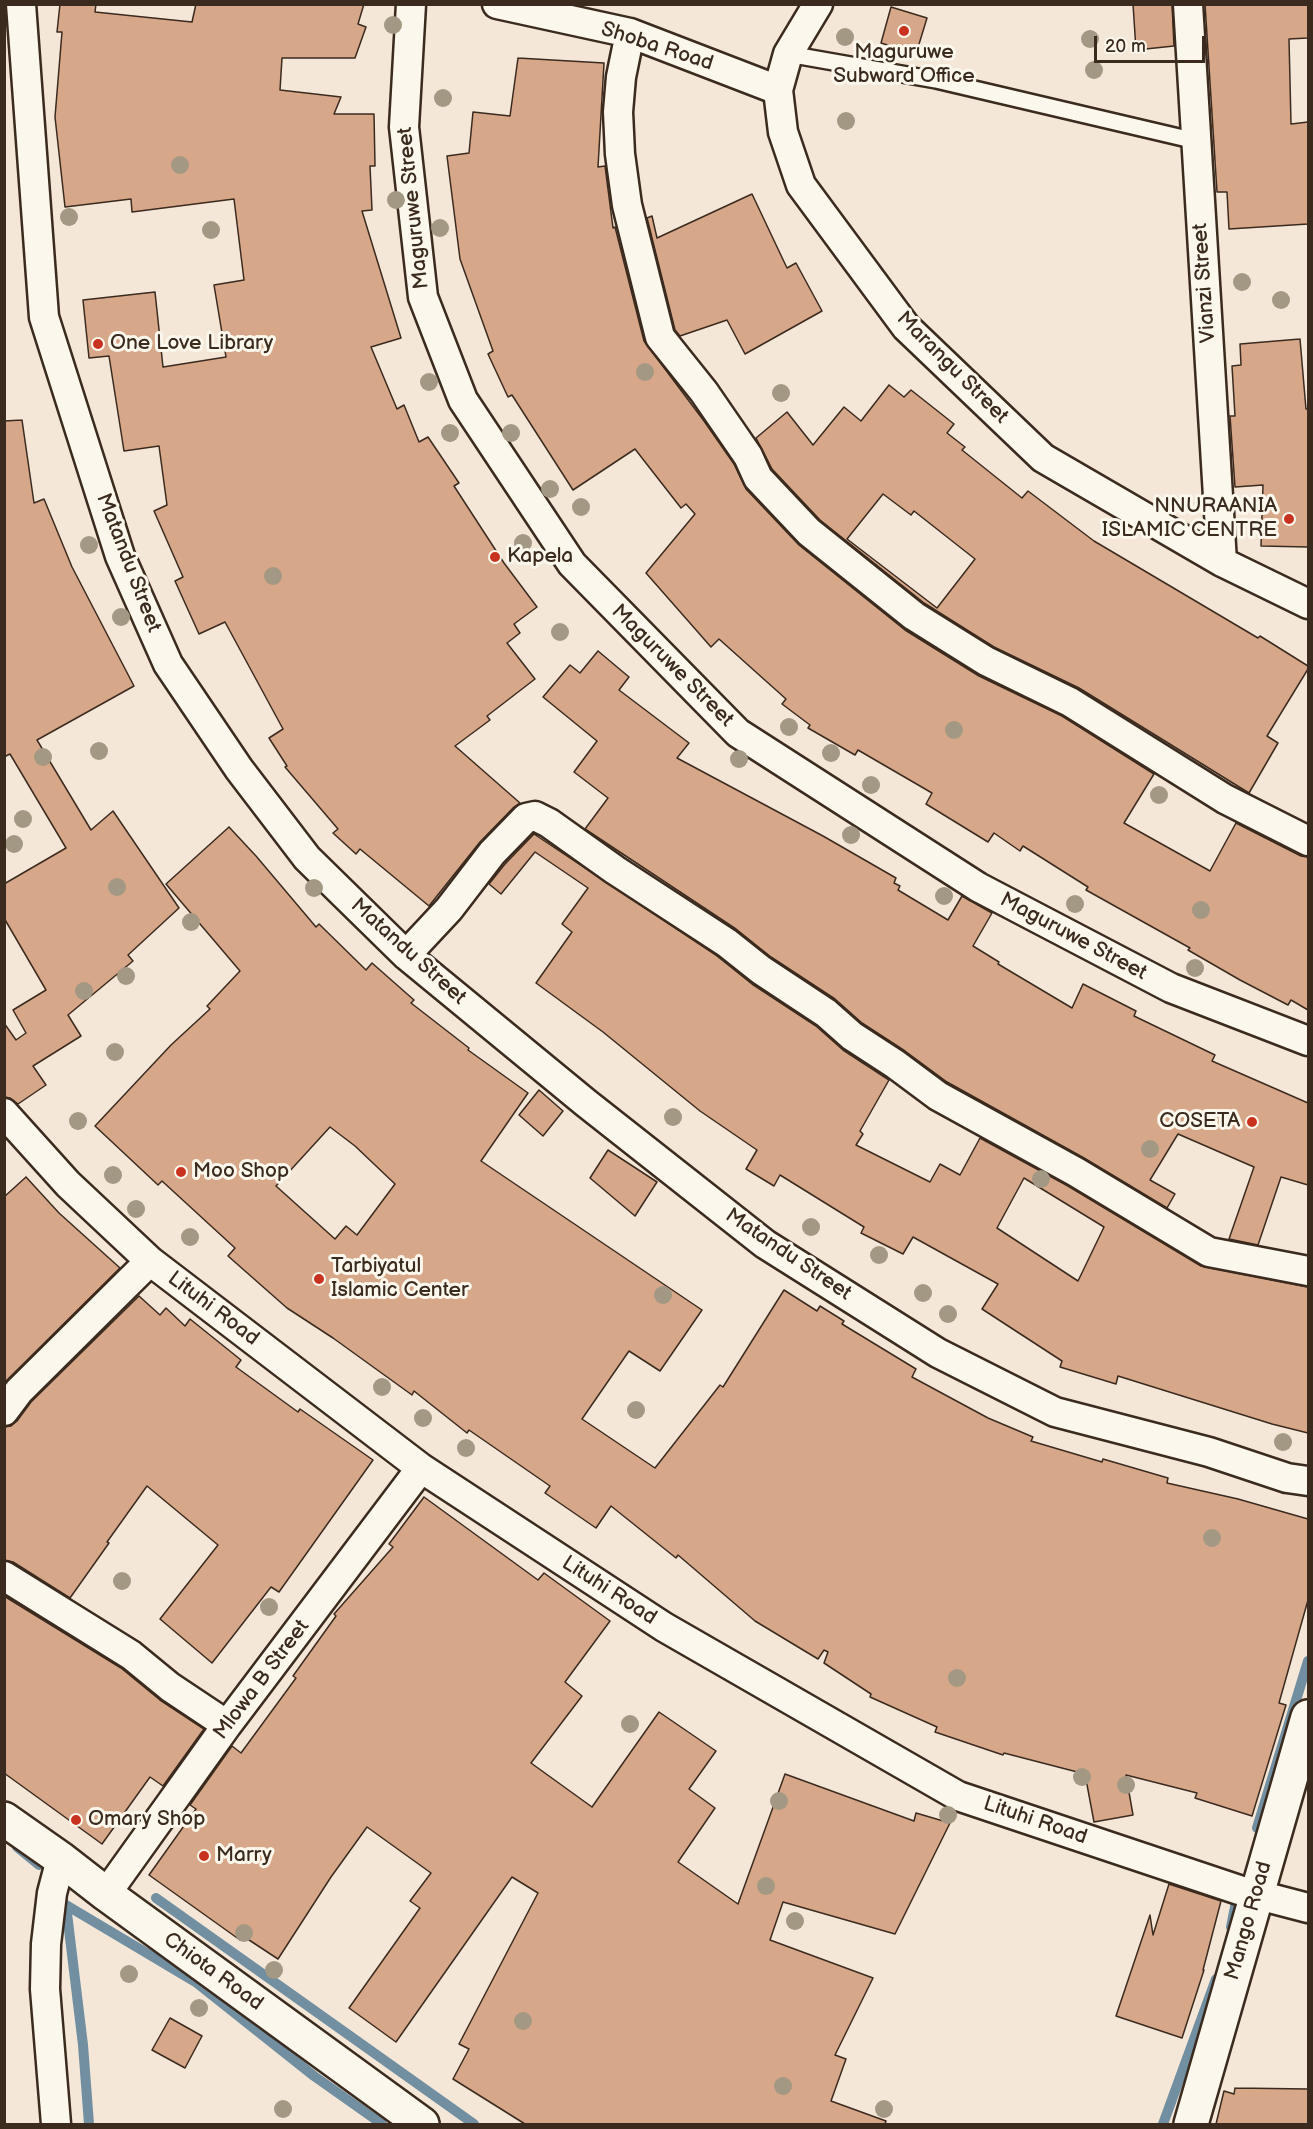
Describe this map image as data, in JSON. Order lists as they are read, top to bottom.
{
  "streets": {
    "street": [
      "Shoba Road",
      "Maguruwe Street",
      "Vianzi Street",
      "Marangu Street",
      "Matandu Street",
      "Lituhi Road",
      "Mlowa B Street",
      "Mango Road",
      "Chiota Road"
    ]
  },
  "crossings": [
    ["Shoba Road", "Marangu Street"],
    ["Vianzi Street", "Marangu Street"],
    ["Lituhi Road", "Mlowa B Street"],
    ["Lituhi Road", "Mango Road"],
    ["Mlowa B Street", "Chiota Road"]
  ],
  "places": [
    "Maguruwe Subward Office",
    "One Love Library",
    "NNURAANIA ISLAMIC CENTRE",
    "Kapela",
    "COSETA",
    "Moo Shop",
    "Tarbiyatul Islamic Center",
    "Omary Shop",
    "Marry"
  ],
  "scale_bar": "20 m"
}
